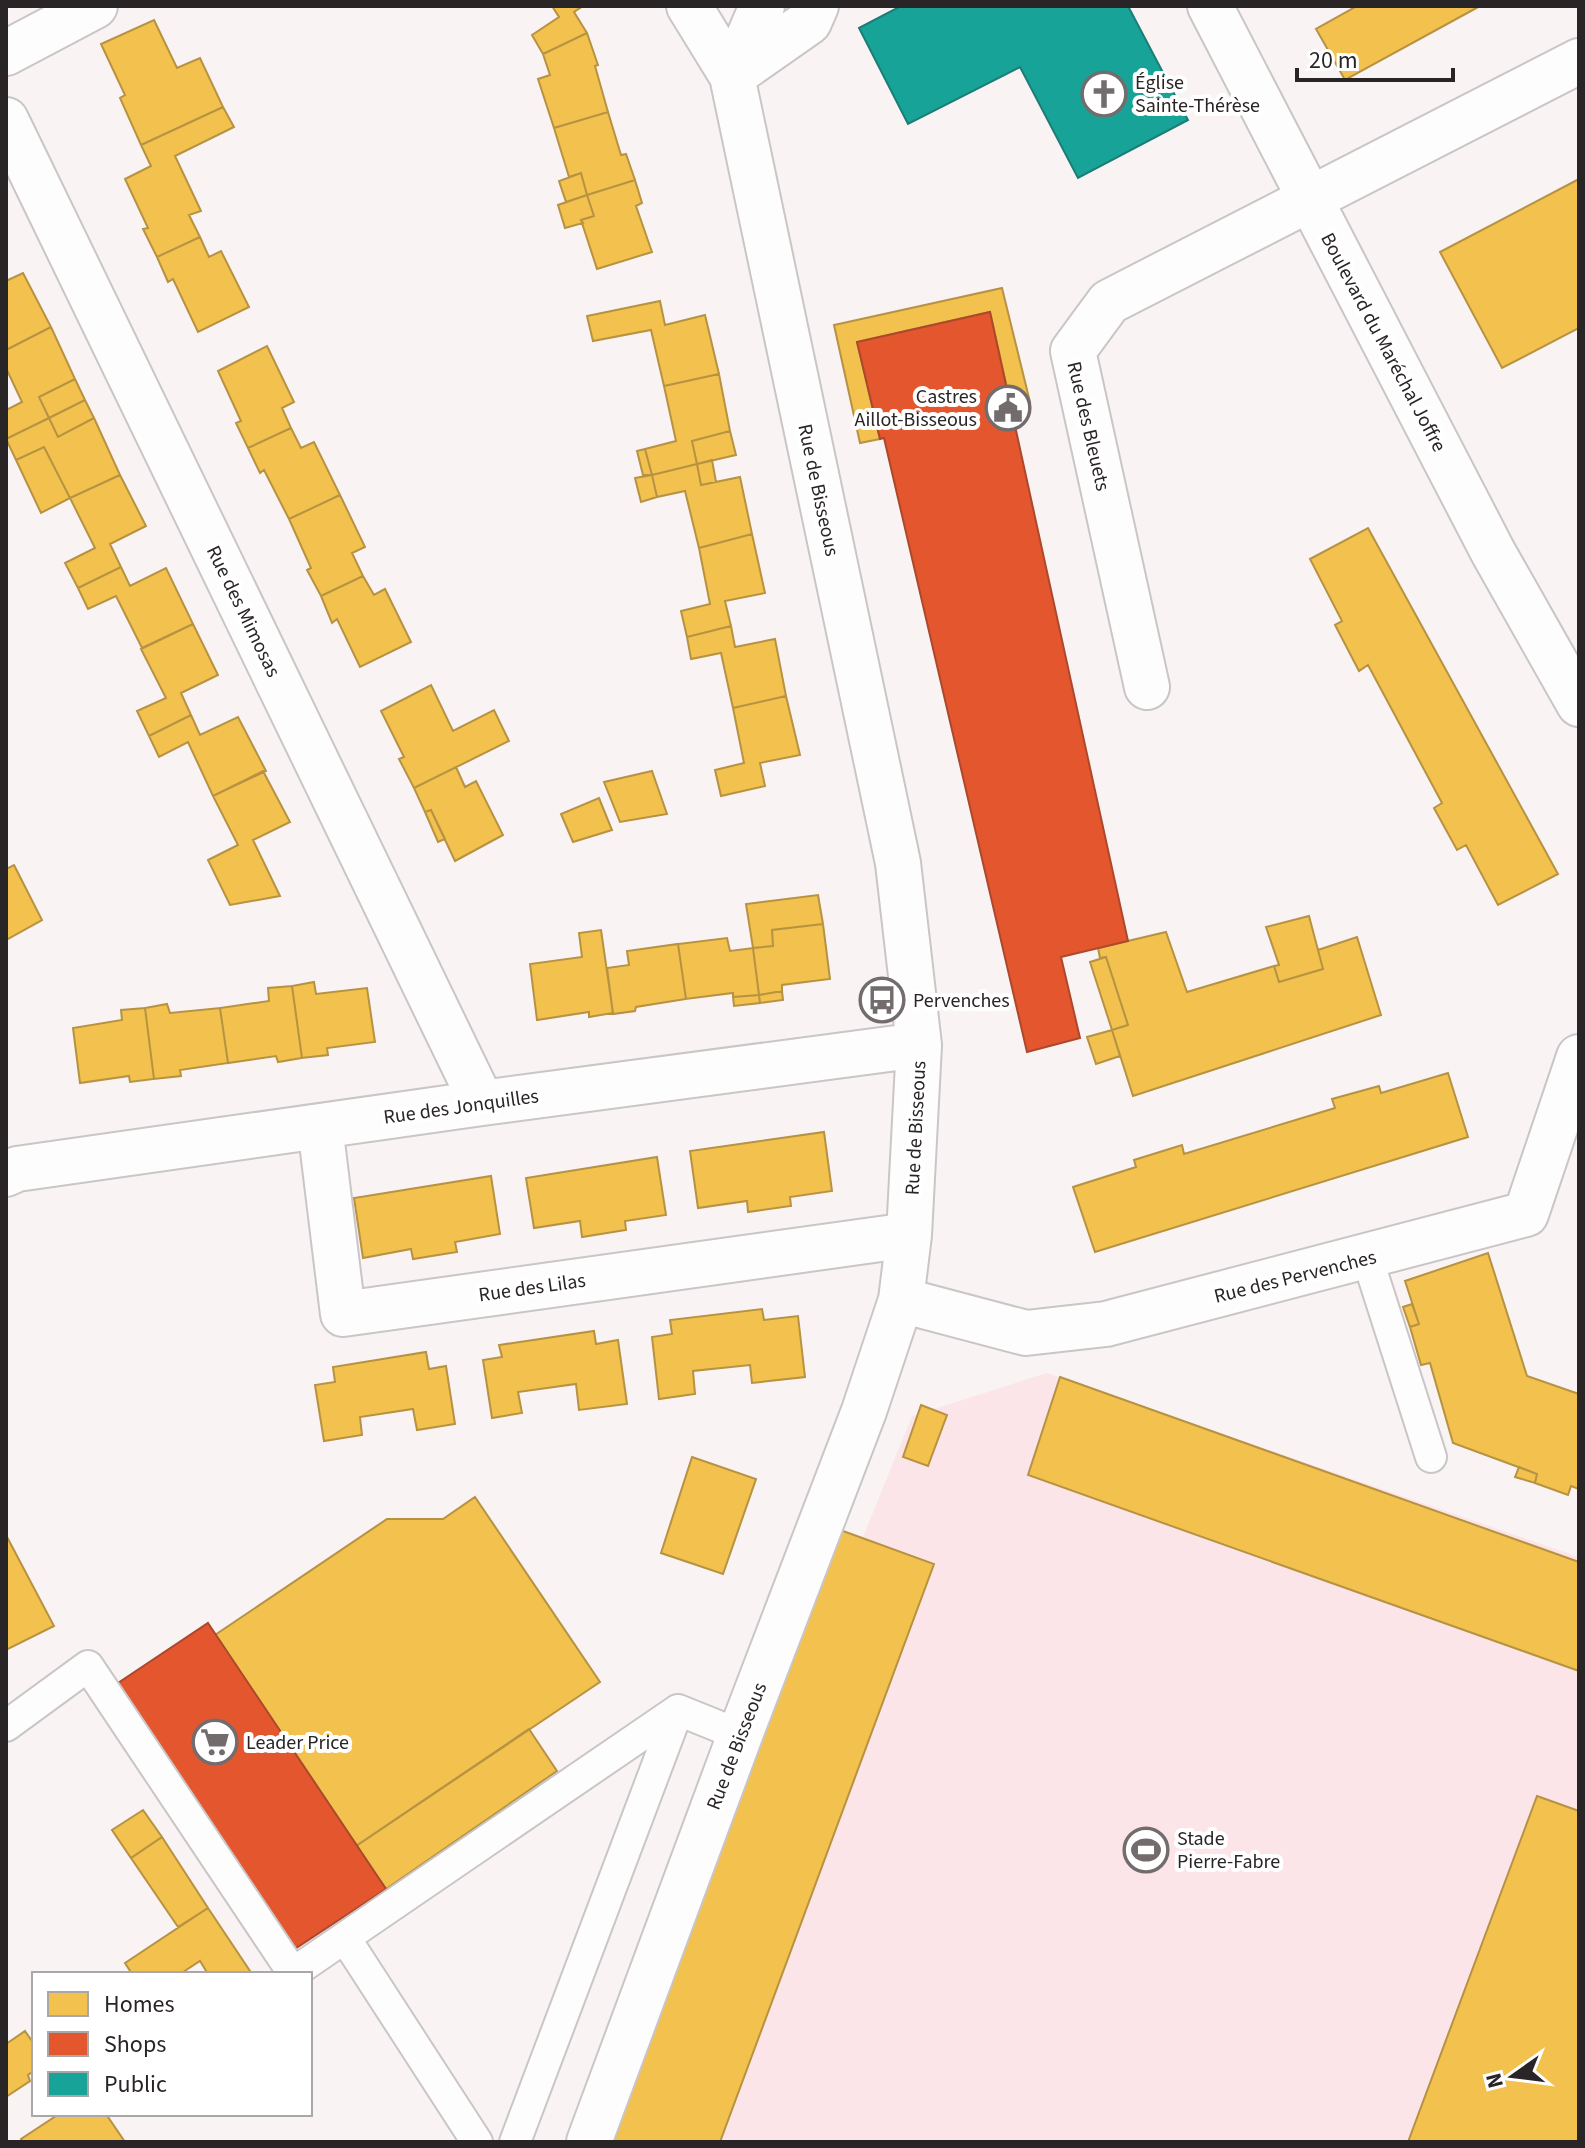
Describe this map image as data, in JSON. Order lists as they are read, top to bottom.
{
  "streets": {
    "street": [
      "Boulevard du Maréchal Joffre",
      "Rue des Bleuets",
      "Rue de Bisseous",
      "Rue des Mimosas",
      "Rue des Jonquilles",
      "Rue des Pervenches",
      "Rue des Lilas"
    ]
  },
  "crossings": [
    ["Boulevard du Maréchal Joffre", "Rue des Bleuets"],
    ["Rue de Bisseous", "Rue des Jonquilles"],
    ["Rue de Bisseous", "Rue des Pervenches"],
    ["Rue de Bisseous", "Rue des Lilas"],
    ["Rue des Mimosas", "Rue des Jonquilles"],
    ["Rue des Jonquilles", "Rue des Lilas"]
  ],
  "places": {
    "church": ["Église Sainte-Thérèse"],
    "public building": ["Castres Aillot-Bisseous"],
    "bus stop": ["Pervenches"],
    "supermarket": ["Leader Price"],
    "sports": ["Stade Pierre-Fabre"]
  },
  "legend": ["Homes", "Shops", "Public"],
  "scale_bar": "20 m",
  "north": "left"
}
